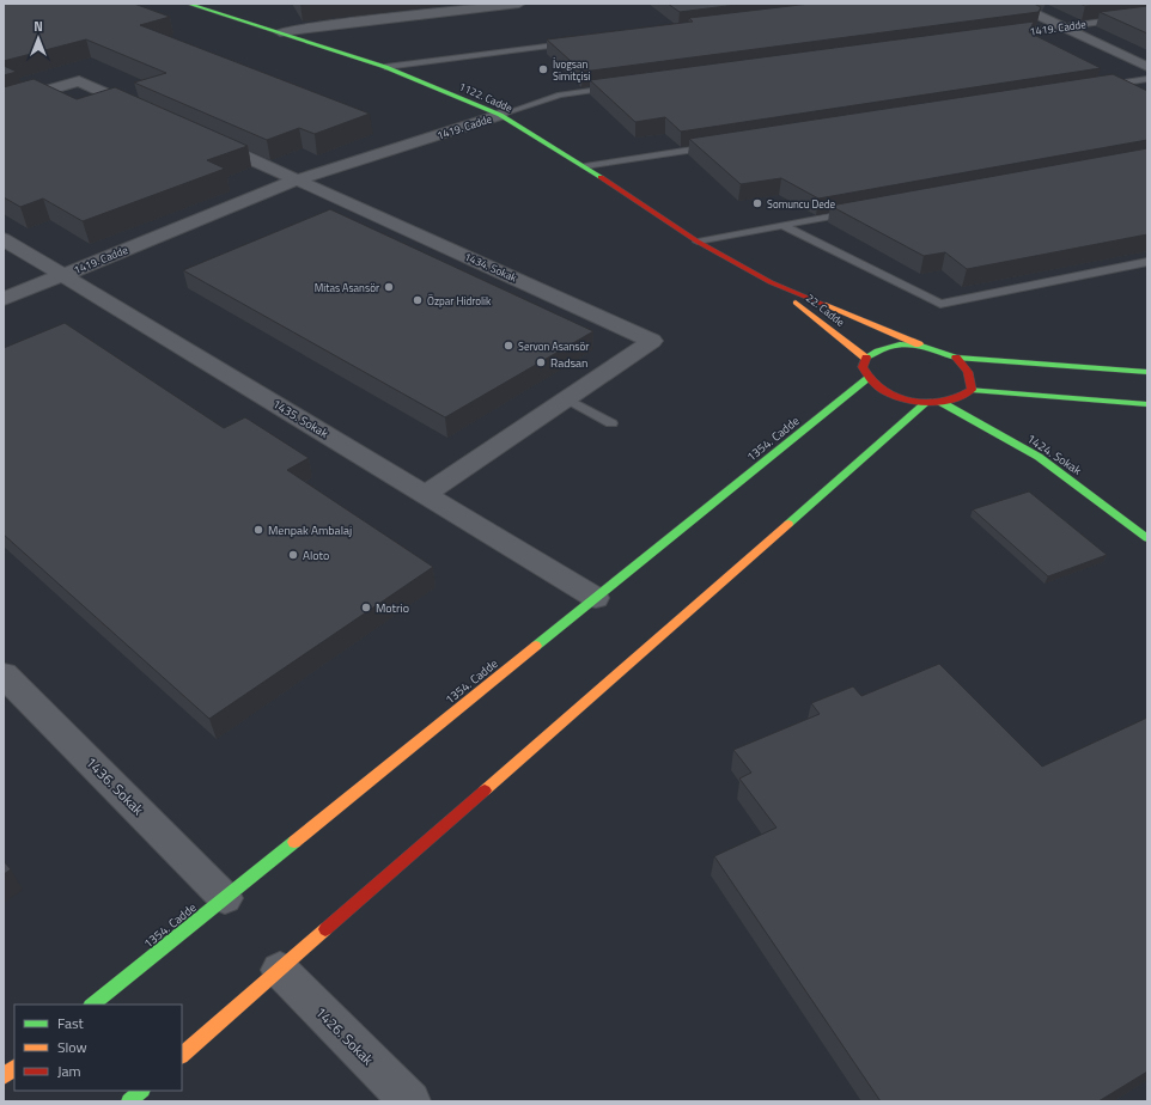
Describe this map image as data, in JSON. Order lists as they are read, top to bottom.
{
  "streets": {
    "main road": [
      "1122. Cadde",
      "22. Cadde",
      "1354. Cadde",
      "1424. Sokak"
    ],
    "street": [
      "1419. Cadde",
      "1434. Sokak",
      "1435. Sokak",
      "1436. Sokak",
      "1426. Sokak"
    ]
  },
  "crossings": [
    ["1419. Cadde", "1122. Cadde"],
    ["1419. Cadde", "1434. Sokak"],
    ["1419. Cadde", "1435. Sokak"],
    ["1122. Cadde", "22. Cadde"],
    ["1434. Sokak", "1435. Sokak"],
    ["1435. Sokak", "1354. Cadde"],
    ["1354. Cadde", "1436. Sokak"]
  ],
  "places": [
    "İvogsan Simitçisi",
    "Somuncu Dede",
    "Mitas Asansör",
    "Özpar Hidrolik",
    "Servon Asansör",
    "Radsan",
    "Menpak Ambalaj",
    "Aloto",
    "Motrio"
  ],
  "legend": ["Fast", "Slow", "Jam"],
  "north": "top"
}
